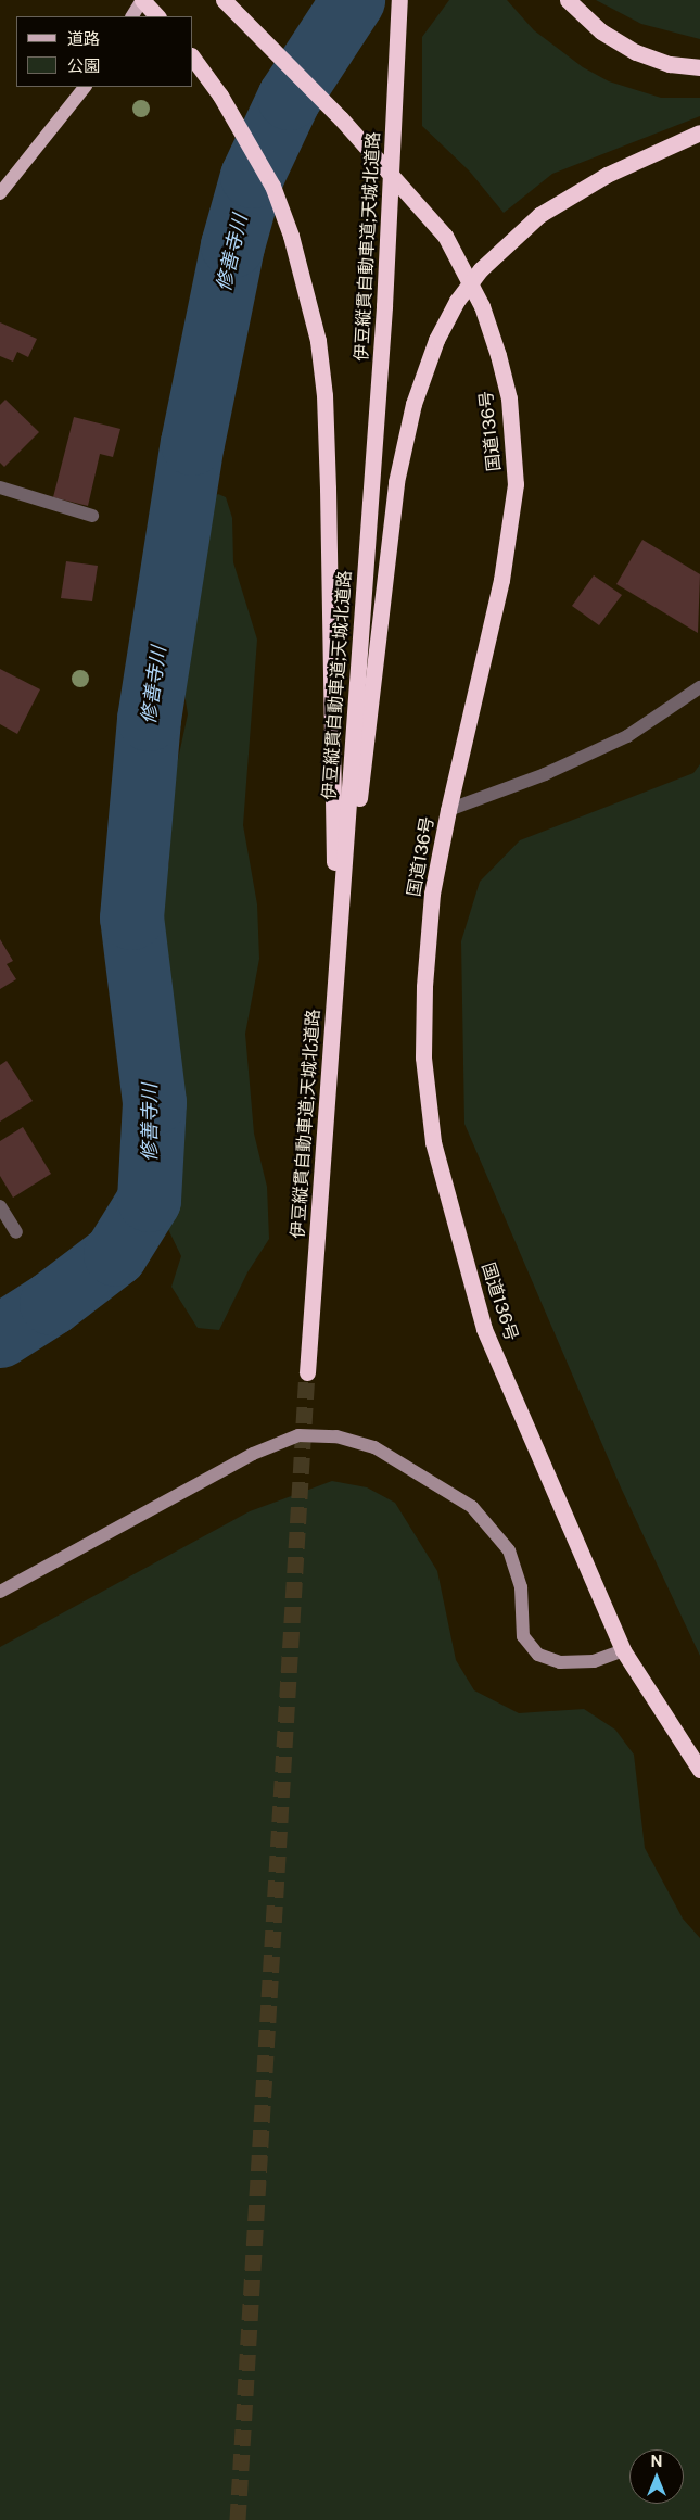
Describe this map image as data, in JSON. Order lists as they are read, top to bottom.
{
  "streets": {
    "highway": ["伊豆縦貫自動車道;天城北道路", "国道136号"]
  },
  "water": ["修善寺川"],
  "legend": ["道路", "公園"],
  "north": "top"
}
